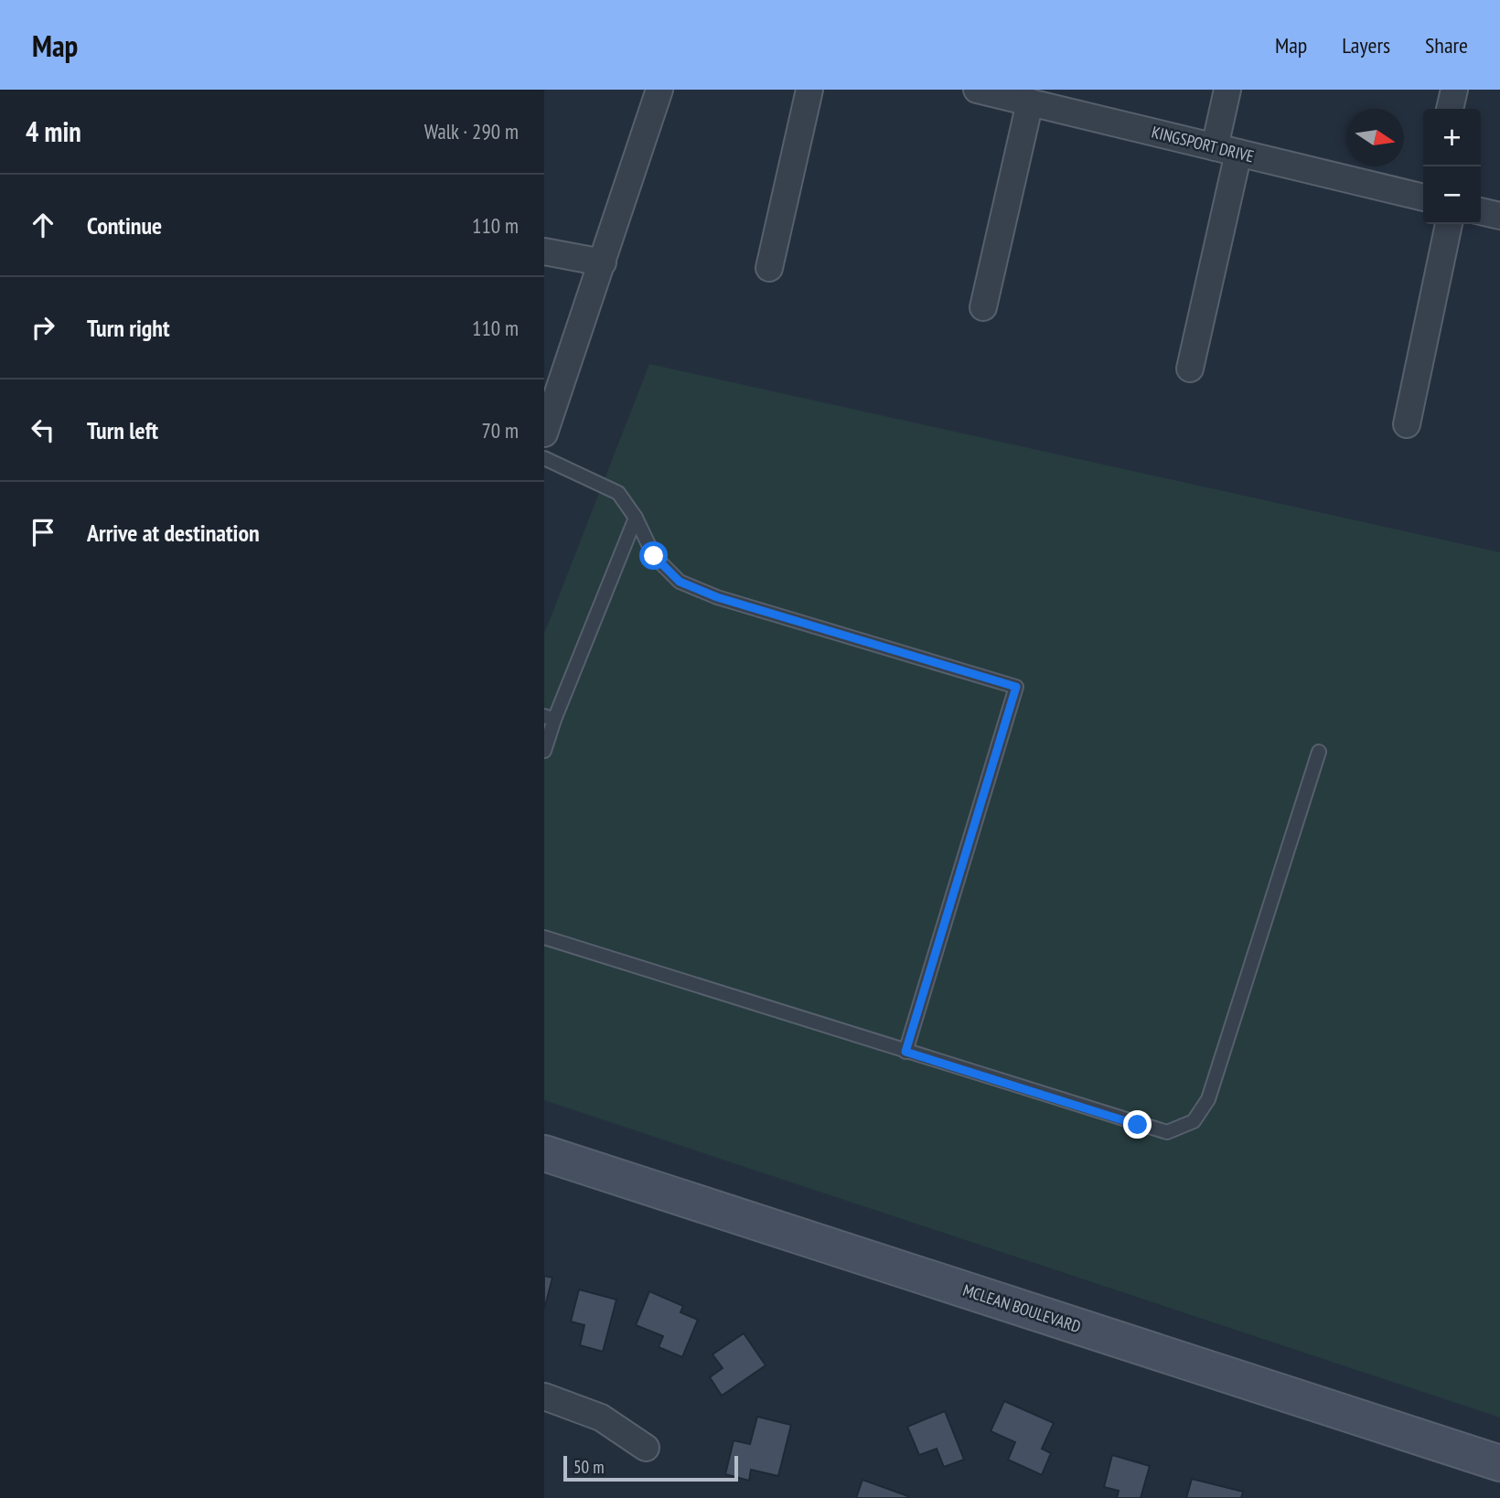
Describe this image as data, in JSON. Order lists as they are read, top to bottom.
{
  "streets": {
    "main road": ["MCLEAN BOULEVARD"],
    "street": ["KINGSPORT DRIVE"]
  },
  "scale_bar": "50 m",
  "north": "right",
  "page": {
    "header": "Map",
    "nav": ["Map", "Layers", "Share"],
    "heading": ["4 min", "Walk · 290 m"],
    "map_buttons": ["+", "−"],
    "list": [
      ["Continue", "110 m"],
      ["Turn right", "110 m"],
      ["Turn left", "70 m"],
      "Arrive at destination"
    ],
    "scale": "50 m"
  }
}
